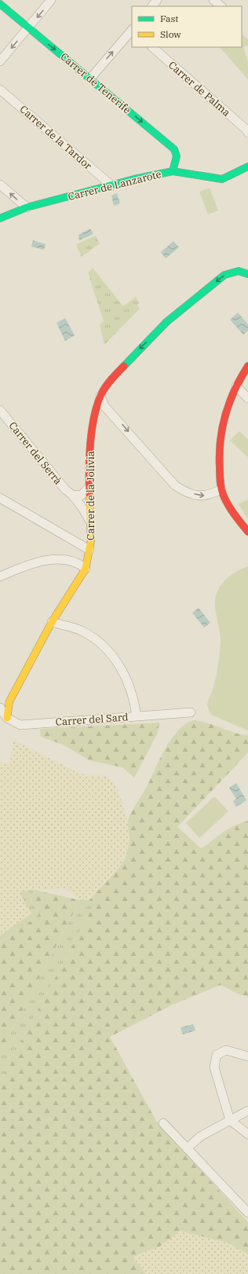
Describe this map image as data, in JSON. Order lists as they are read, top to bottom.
{
  "streets": {
    "street": [
      "Carrer de Tenerife",
      "Carrer de Palma",
      "Carrer de la Tardor",
      "Carrer de Lanzarote",
      "Carrer del Serrà",
      "Carrer de la Jolívia",
      "Carrer del Sard"
    ]
  },
  "crossings": [
    ["Carrer de Tenerife", "Carrer de Lanzarote"],
    ["Carrer de la Tardor", "Carrer de Lanzarote"],
    ["Carrer del Serrà", "Carrer de la Jolívia"],
    ["Carrer de la Jolívia", "Carrer del Sard"]
  ],
  "one_way": ["Carrer de Tenerife", "Carrer de la Jolívia"],
  "legend": ["Fast", "Slow"]
}
